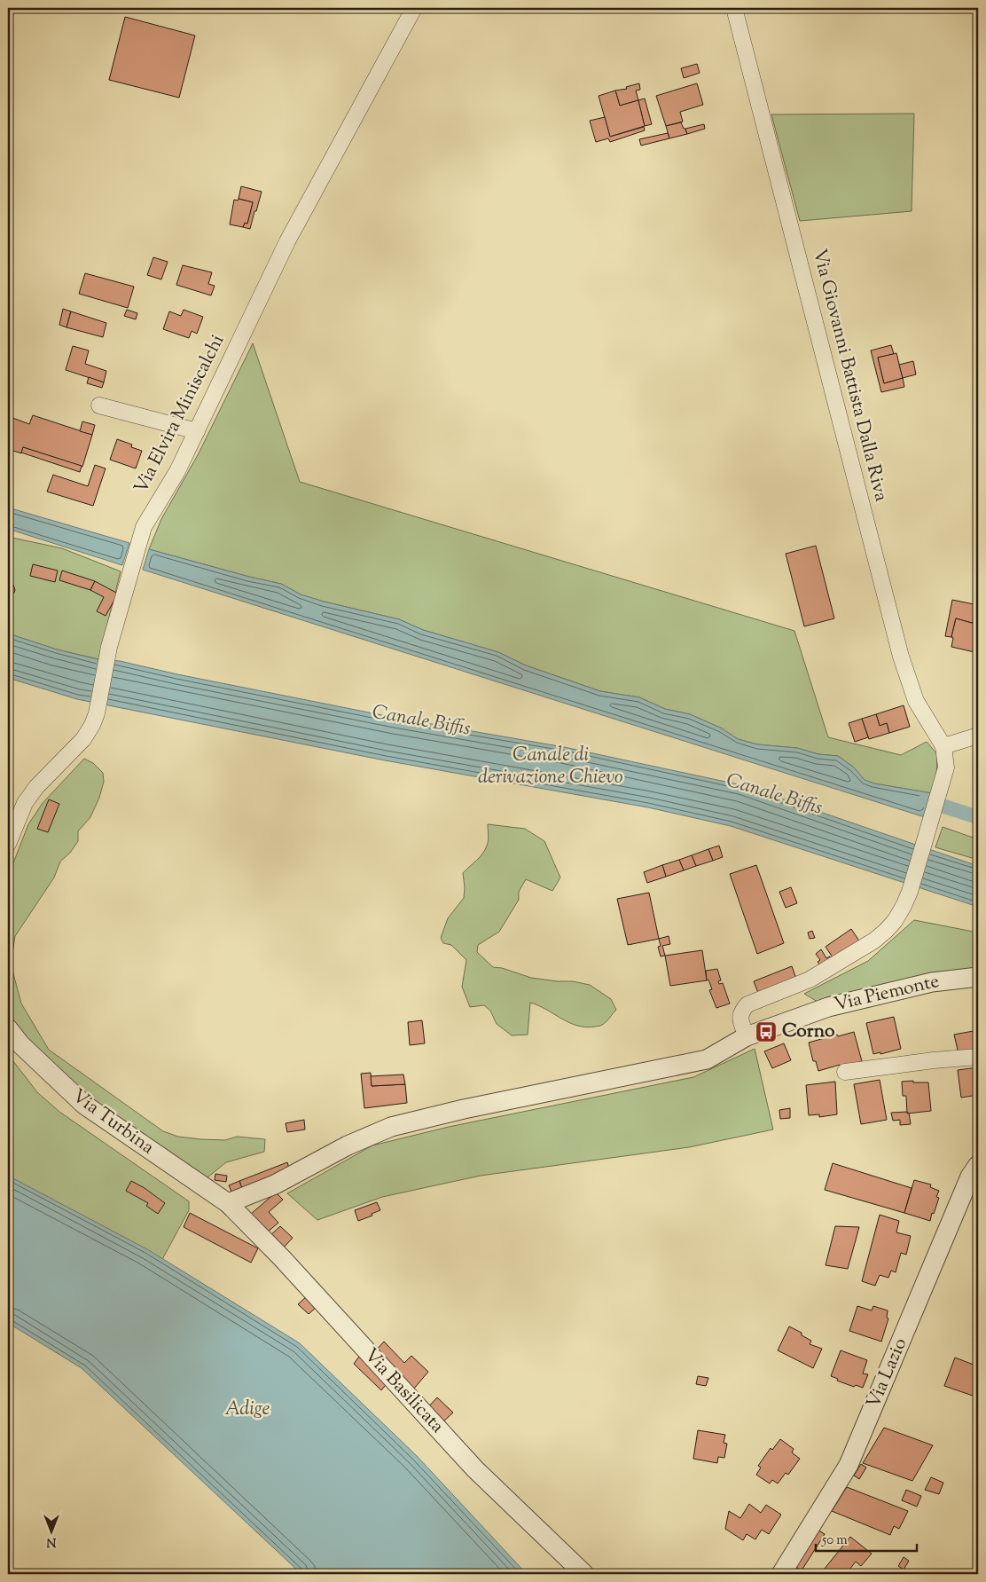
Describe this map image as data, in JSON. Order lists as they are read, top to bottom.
{
  "streets": {
    "street": [
      "Via Giovanni Battista Dalla Riva",
      "Via Elvira Miniscalchi",
      "Via Piemonte",
      "Via Turbina",
      "Via Lazio",
      "Via Basilicata"
    ]
  },
  "crossings": [
    ["Via Giovanni Battista Dalla Riva", "Via Piemonte"],
    ["Via Piemonte", "Via Turbina"],
    ["Via Piemonte", "Via Basilicata"],
    ["Via Turbina", "Via Basilicata"]
  ],
  "water": ["Canale Biffis", "Canale di derivazione Chievo", "Adige"],
  "places": {
    "bus stop": ["Corno"]
  },
  "scale_bar": "50 m",
  "north": "bottom"
}
